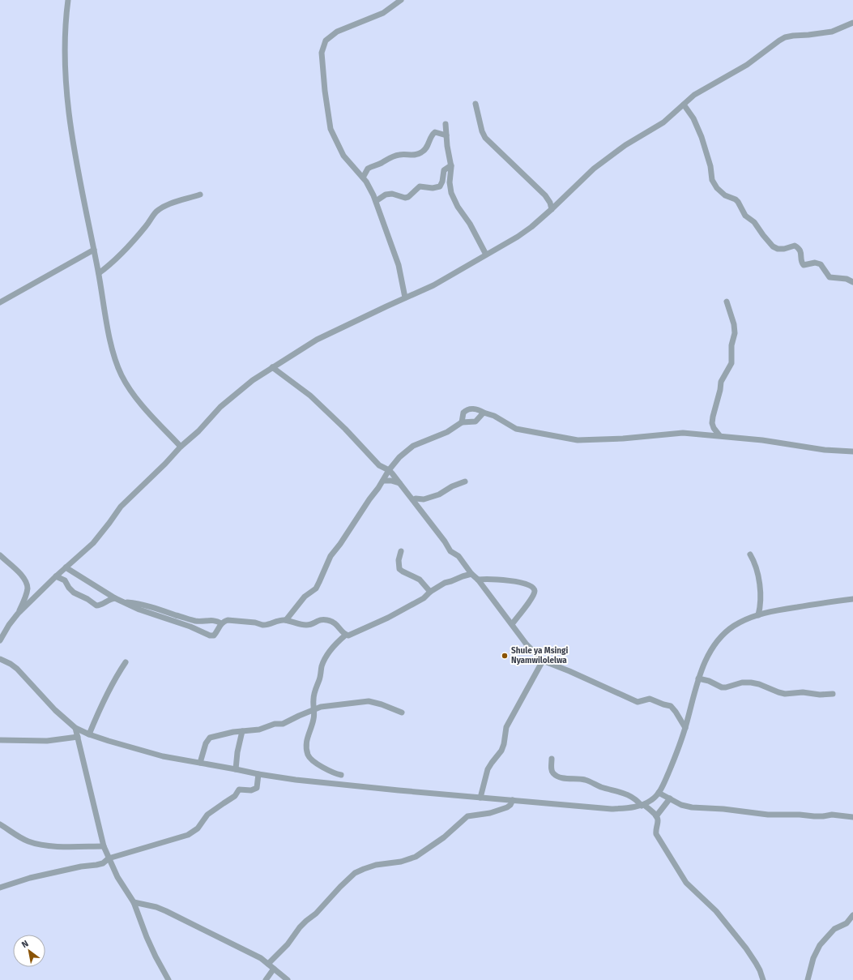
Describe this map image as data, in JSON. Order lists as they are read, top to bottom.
{
  "places": ["Shule ya Msingi Nyamwilolelwa"],
  "north": "top left"
}
